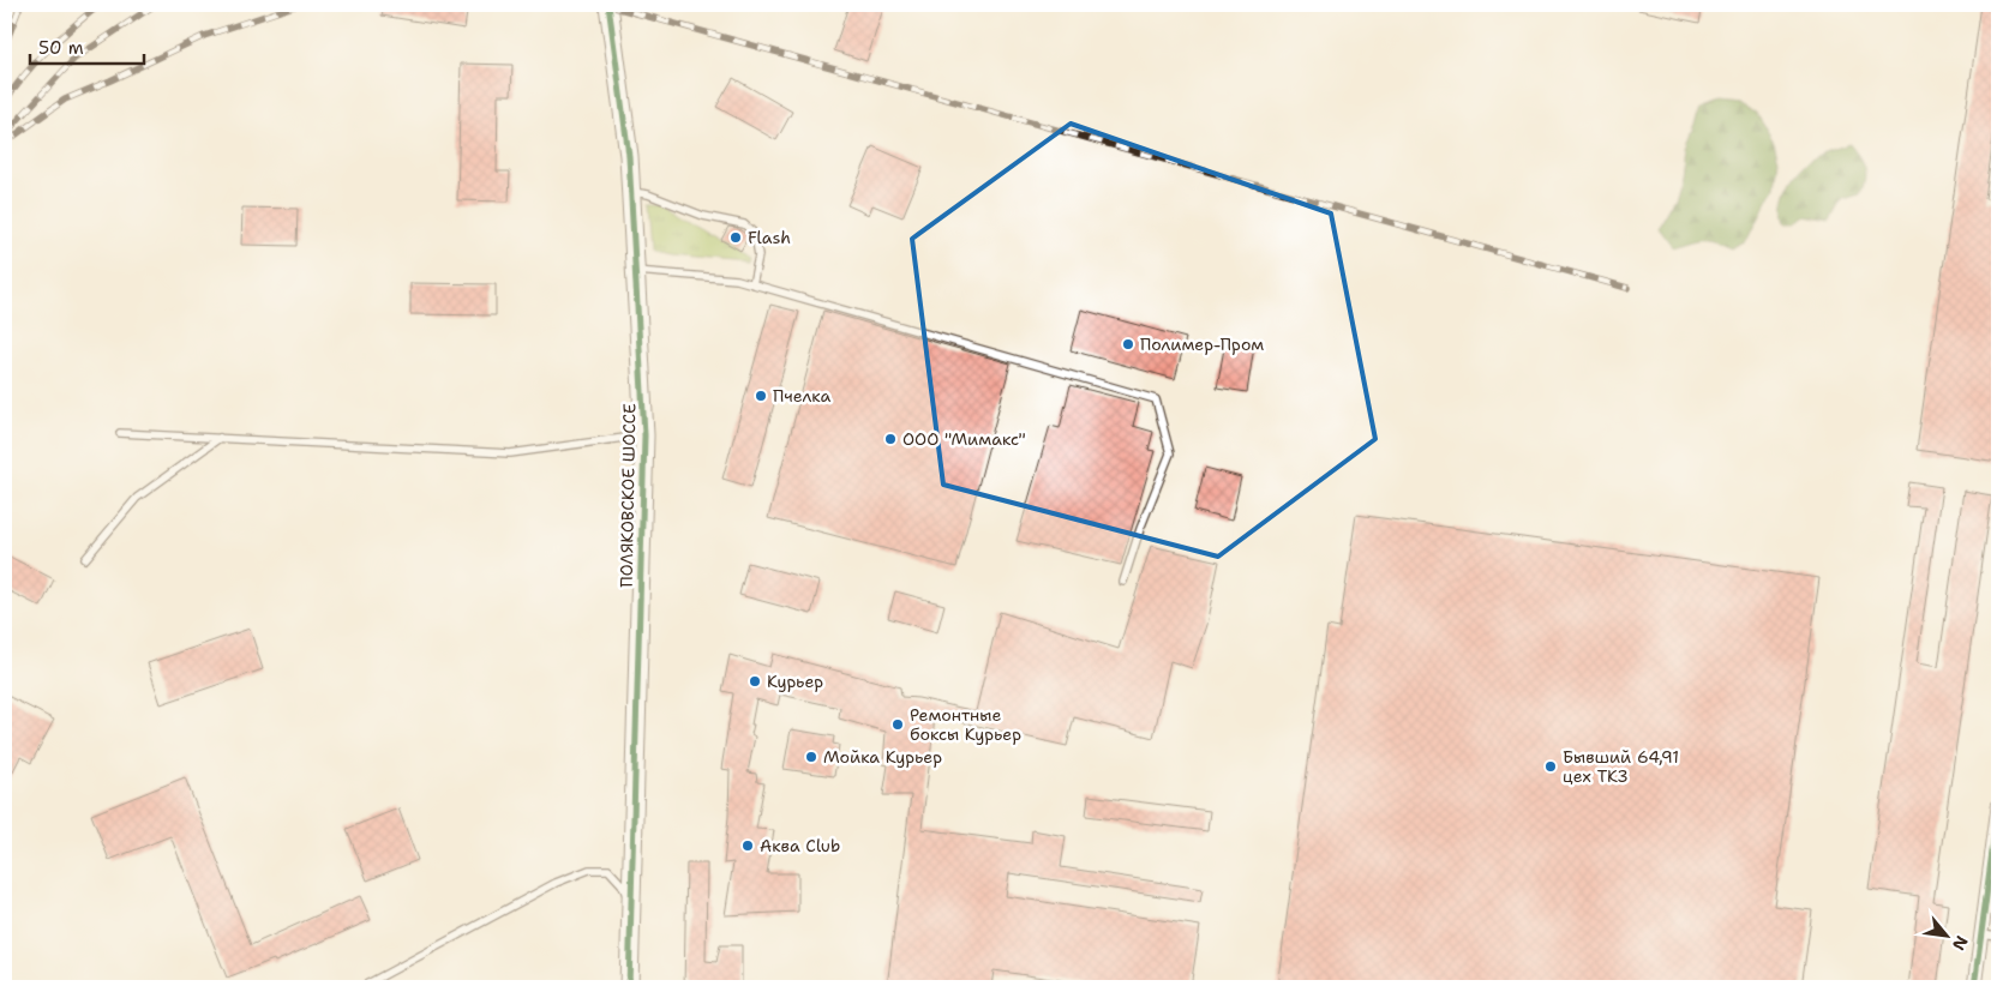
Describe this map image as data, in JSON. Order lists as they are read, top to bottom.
{
  "streets": {
    "street": ["ПОЛЯКОВСКОЕ ШОССЕ"]
  },
  "places": [
    "Flash",
    "Полимер-Пром",
    "Пчелка",
    "ООО \"Мимакс\"",
    "Курьер",
    "Ремонтные боксы Курьер",
    "Мойка Курьер",
    "Бывший 64,91 цех ТКЗ",
    "Аква Club"
  ],
  "scale_bar": "50 m",
  "north": "bottom right"
}
